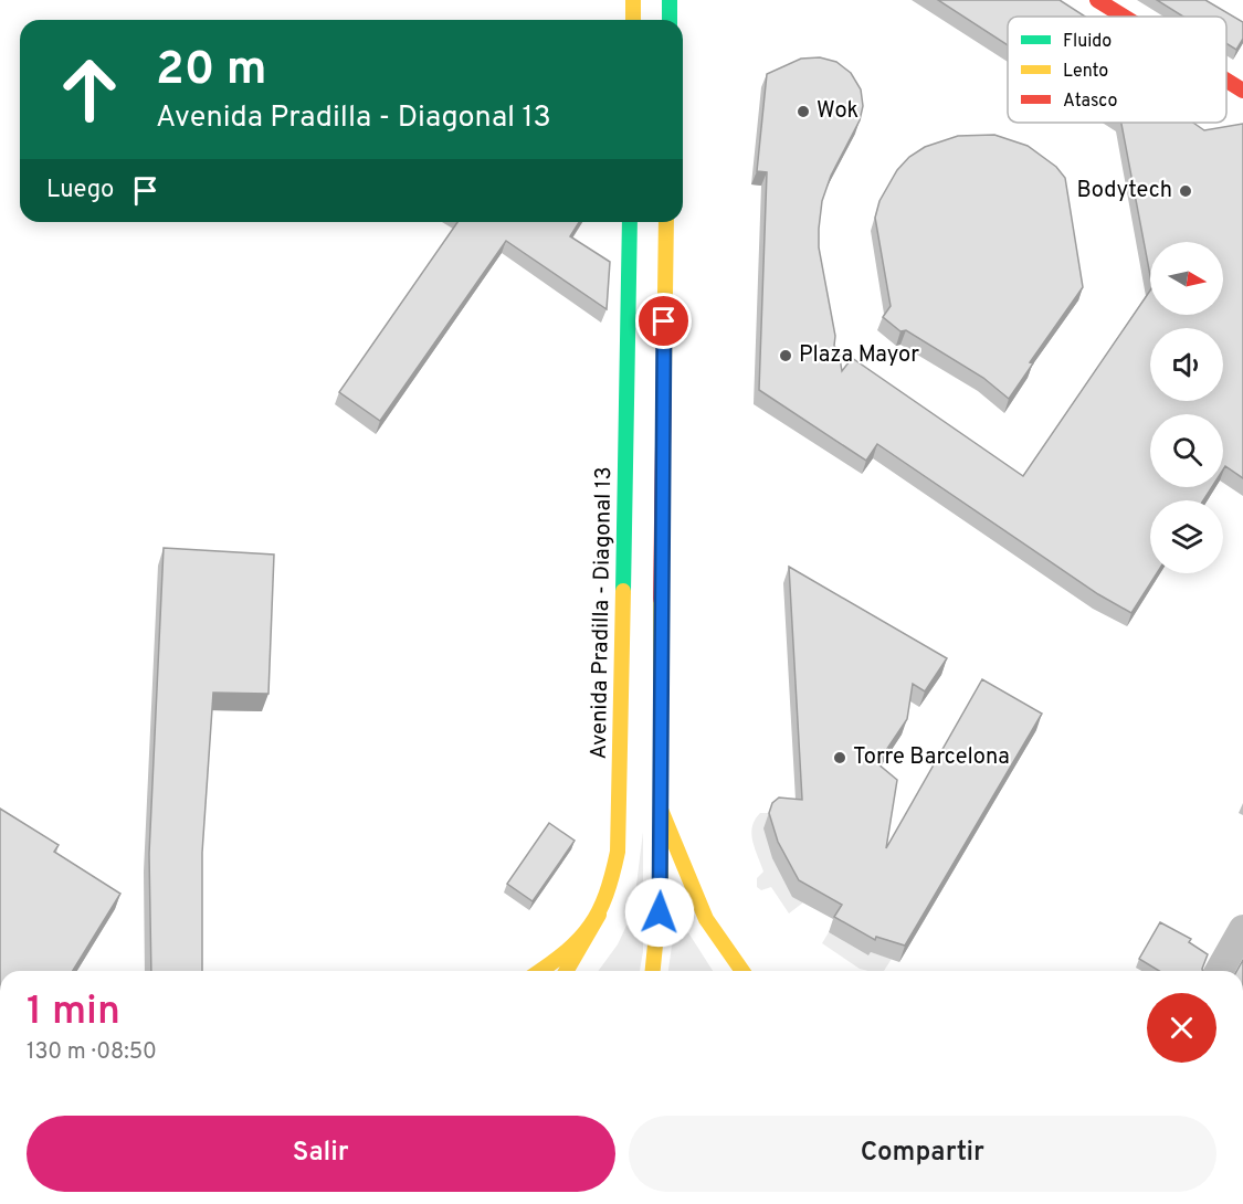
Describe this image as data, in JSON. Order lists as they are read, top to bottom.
{
  "streets": {
    "main road": ["Avenida Pradilla - Diagonal 13"]
  },
  "places": [
    "Wok",
    "Bodytech",
    "Plaza Mayor",
    "Torre Barcelona"
  ],
  "legend": ["Fluido", "Lento", "Atasco"],
  "north": "right",
  "page": {
    "turn": ["20 m", "Avenida Pradilla - Diagonal 13"],
    "then": "Luego",
    "heading": ["1 min", "130 m · 08:50"],
    "buttons": ["Salir", "Compartir"]
  }
}
